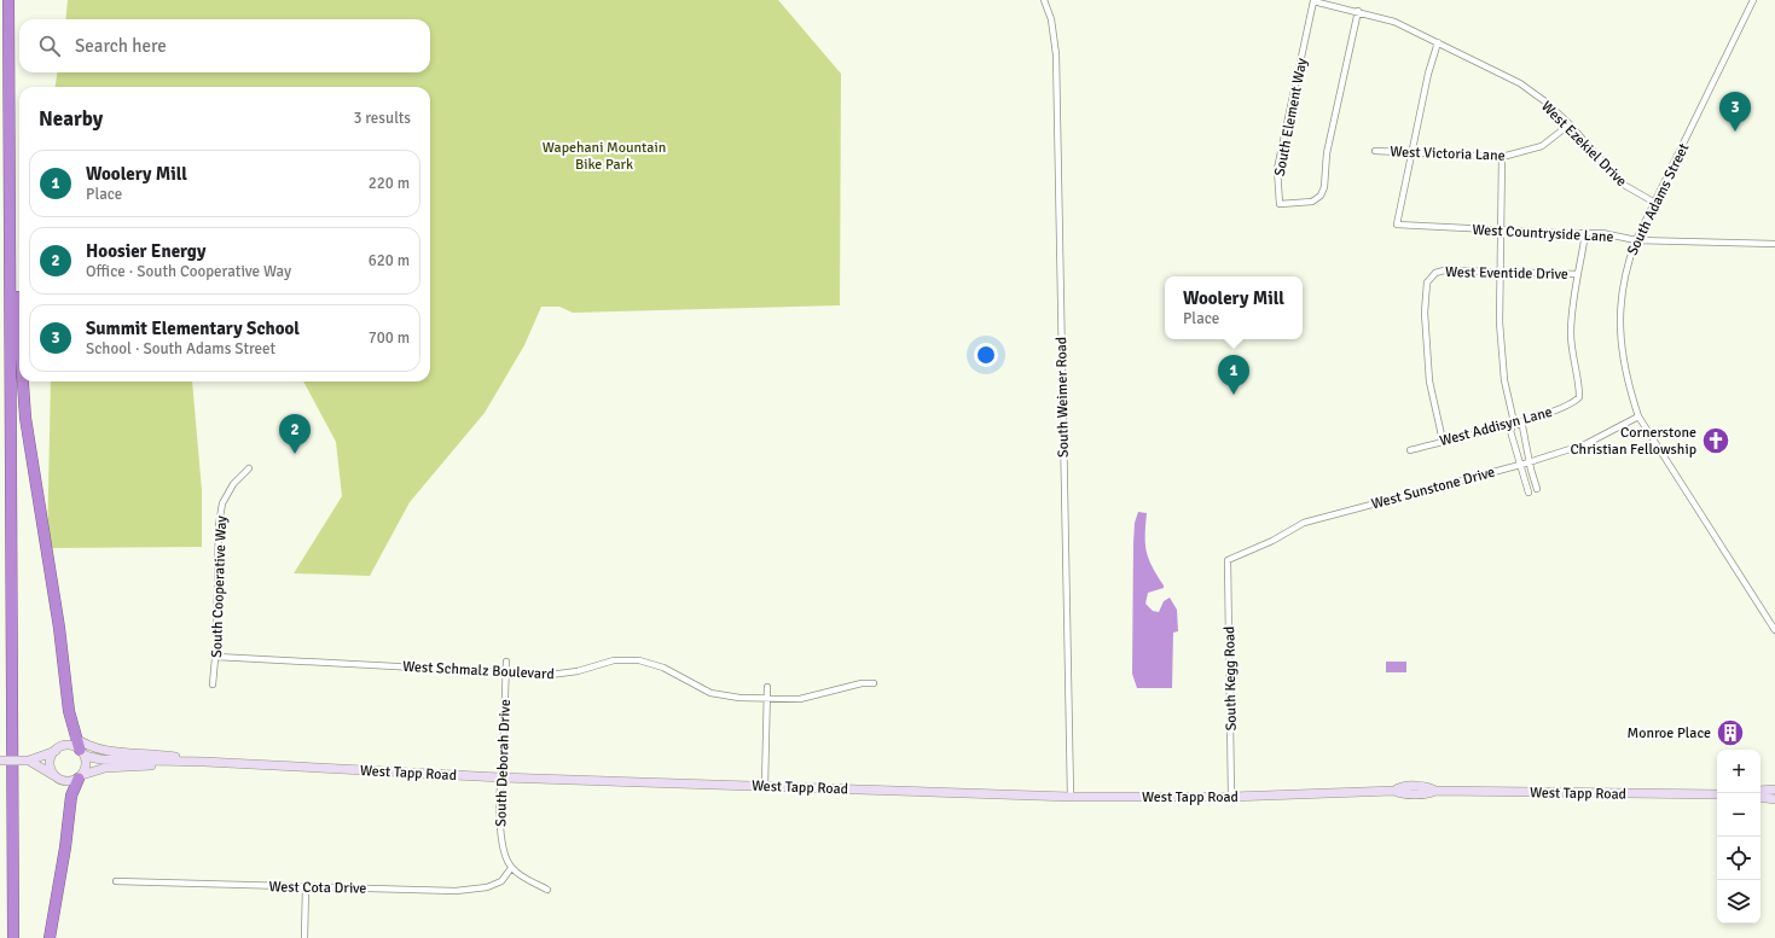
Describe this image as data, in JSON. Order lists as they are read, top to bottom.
{
  "streets": {
    "main road": ["West Tapp Road"],
    "street": [
      "South Element Way",
      "West Ezekiel Drive",
      "West Victoria Lane",
      "South Adams Street",
      "West Countryside Lane",
      "West Eventide Drive",
      "South Weimer Road",
      "West Addisyn Lane",
      "West Sunstone Drive",
      "South Cooperative Way",
      "West Schmalz Boulevard",
      "South Kegg Road",
      "South Deborah Drive",
      "West Cota Drive"
    ]
  },
  "crossings": [
    ["South Element Way", "West Ezekiel Drive"],
    ["West Ezekiel Drive", "West Victoria Lane"],
    ["West Ezekiel Drive", "South Adams Street"],
    ["West Victoria Lane", "West Countryside Lane"],
    ["South Adams Street", "West Countryside Lane"],
    ["South Adams Street", "West Sunstone Drive"],
    ["West Eventide Drive", "West Addisyn Lane"],
    ["South Weimer Road", "West Tapp Road"],
    ["West Sunstone Drive", "South Kegg Road"],
    ["South Cooperative Way", "West Schmalz Boulevard"],
    ["West Schmalz Boulevard", "South Deborah Drive"],
    ["South Kegg Road", "West Tapp Road"],
    ["South Deborah Drive", "West Tapp Road"],
    ["South Deborah Drive", "West Cota Drive"]
  ],
  "parks": ["Wapehani Mountain Bike Park"],
  "places": {
    "church": ["Cornerstone Christian Fellowship"],
    "building": ["Monroe Place"]
  },
  "page": {
    "search": "Search here",
    "heading": ["Nearby", "3 results"],
    "pins": ["3", "1", "2"],
    "list": [
      {
        "mark": "1",
        "name": "Woolery Mill",
        "note": "Place",
        "value": "220 m"
      },
      {
        "mark": "2",
        "name": "Hoosier Energy",
        "note": "Office · South Cooperative Way",
        "value": "620 m"
      },
      {
        "mark": "3",
        "name": "Summit Elementary School",
        "note": "School · South Adams Street",
        "value": "700 m"
      }
    ],
    "popup": ["Woolery Mill", "Place"],
    "map_buttons": ["+", "−"]
  }
}
